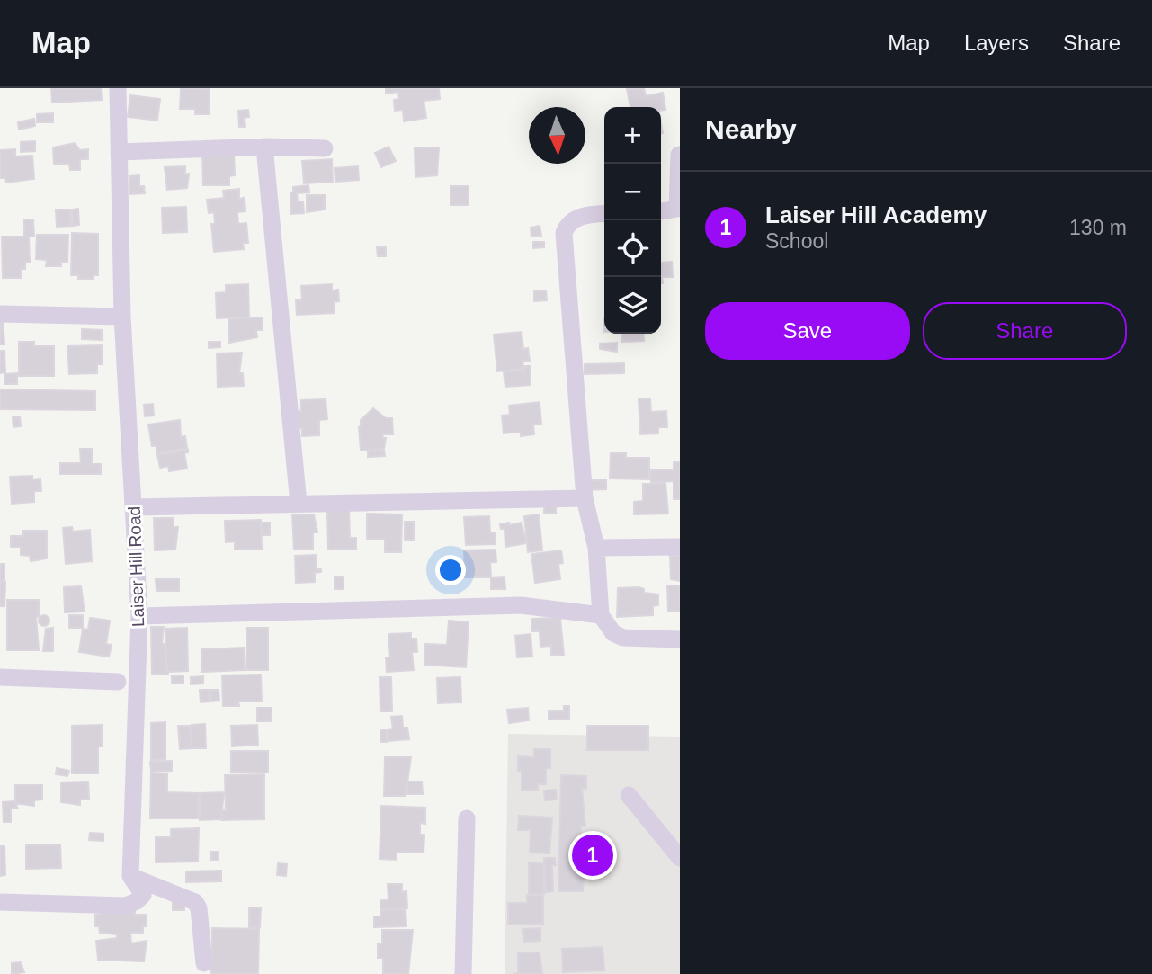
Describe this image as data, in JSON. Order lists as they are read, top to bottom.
{
  "streets": {
    "street": ["Laiser Hill Road"]
  },
  "north": "bottom",
  "page": {
    "header": "Map",
    "nav": ["Map", "Layers", "Share"],
    "heading": "Nearby",
    "map_buttons": ["+", "−"],
    "list": [
      {
        "mark": "1",
        "name": "Laiser Hill Academy",
        "note": "School",
        "value": "130 m"
      }
    ],
    "buttons": ["Save", "Share"],
    "pins": "1"
  }
}
